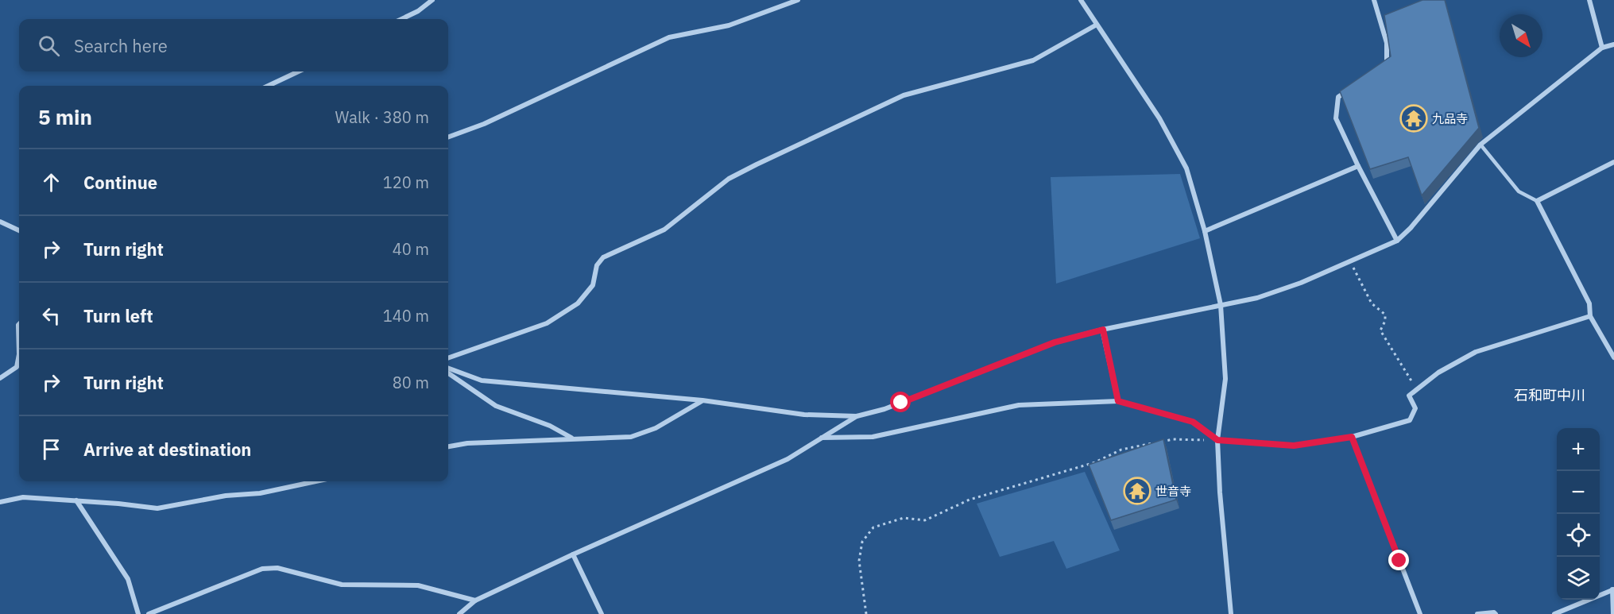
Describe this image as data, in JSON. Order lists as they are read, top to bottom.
{
  "districts": ["石和町中川"],
  "places": {
    "temple": ["九品寺", "世音寺"]
  },
  "north": "bottom right",
  "page": {
    "search": "Search here",
    "heading": ["5 min", "Walk · 380 m"],
    "list": [
      ["Continue", "120 m"],
      ["Turn right", "40 m"],
      ["Turn left", "140 m"],
      ["Turn right", "80 m"],
      "Arrive at destination"
    ],
    "map_buttons": ["+", "−"]
  }
}
